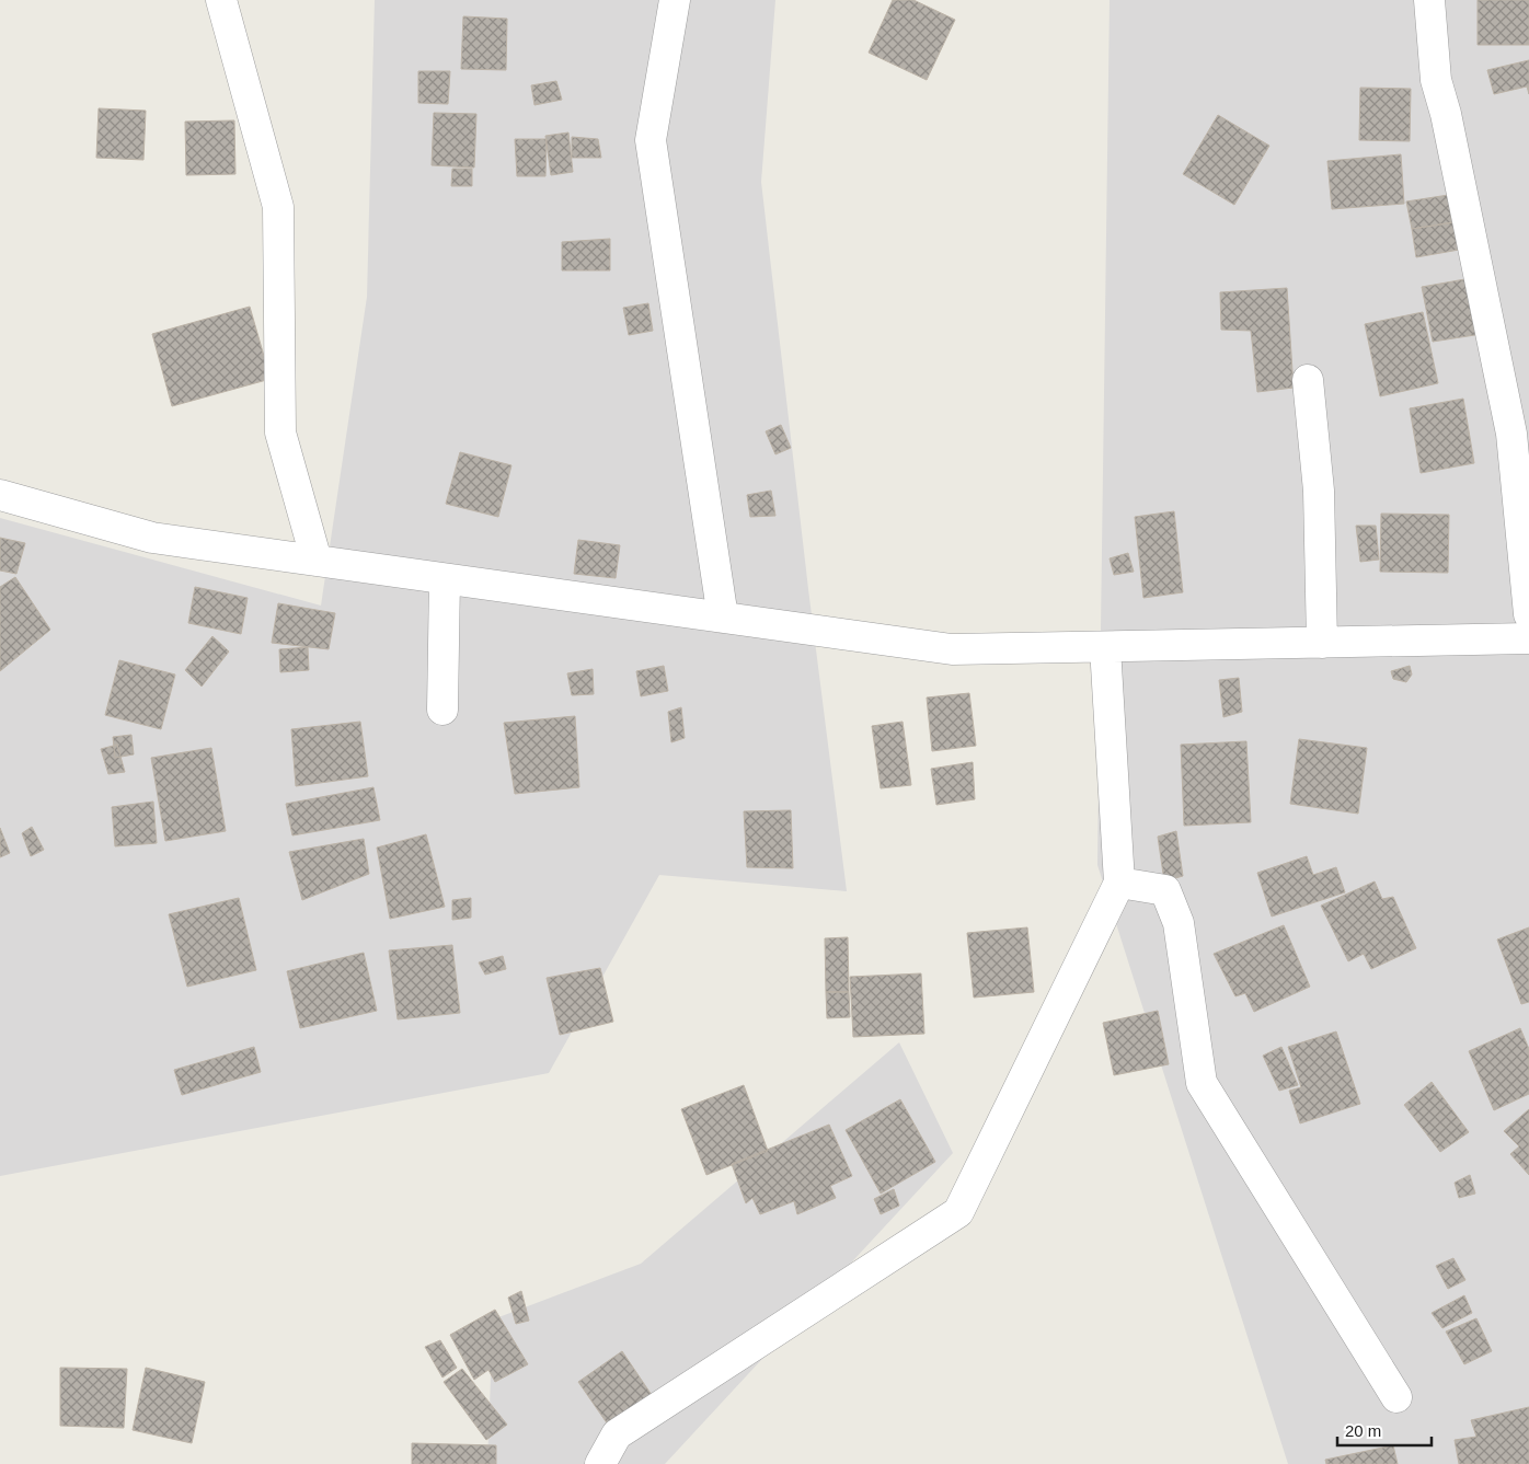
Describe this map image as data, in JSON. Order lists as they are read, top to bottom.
{
  "scale_bar": "20 m"
}
